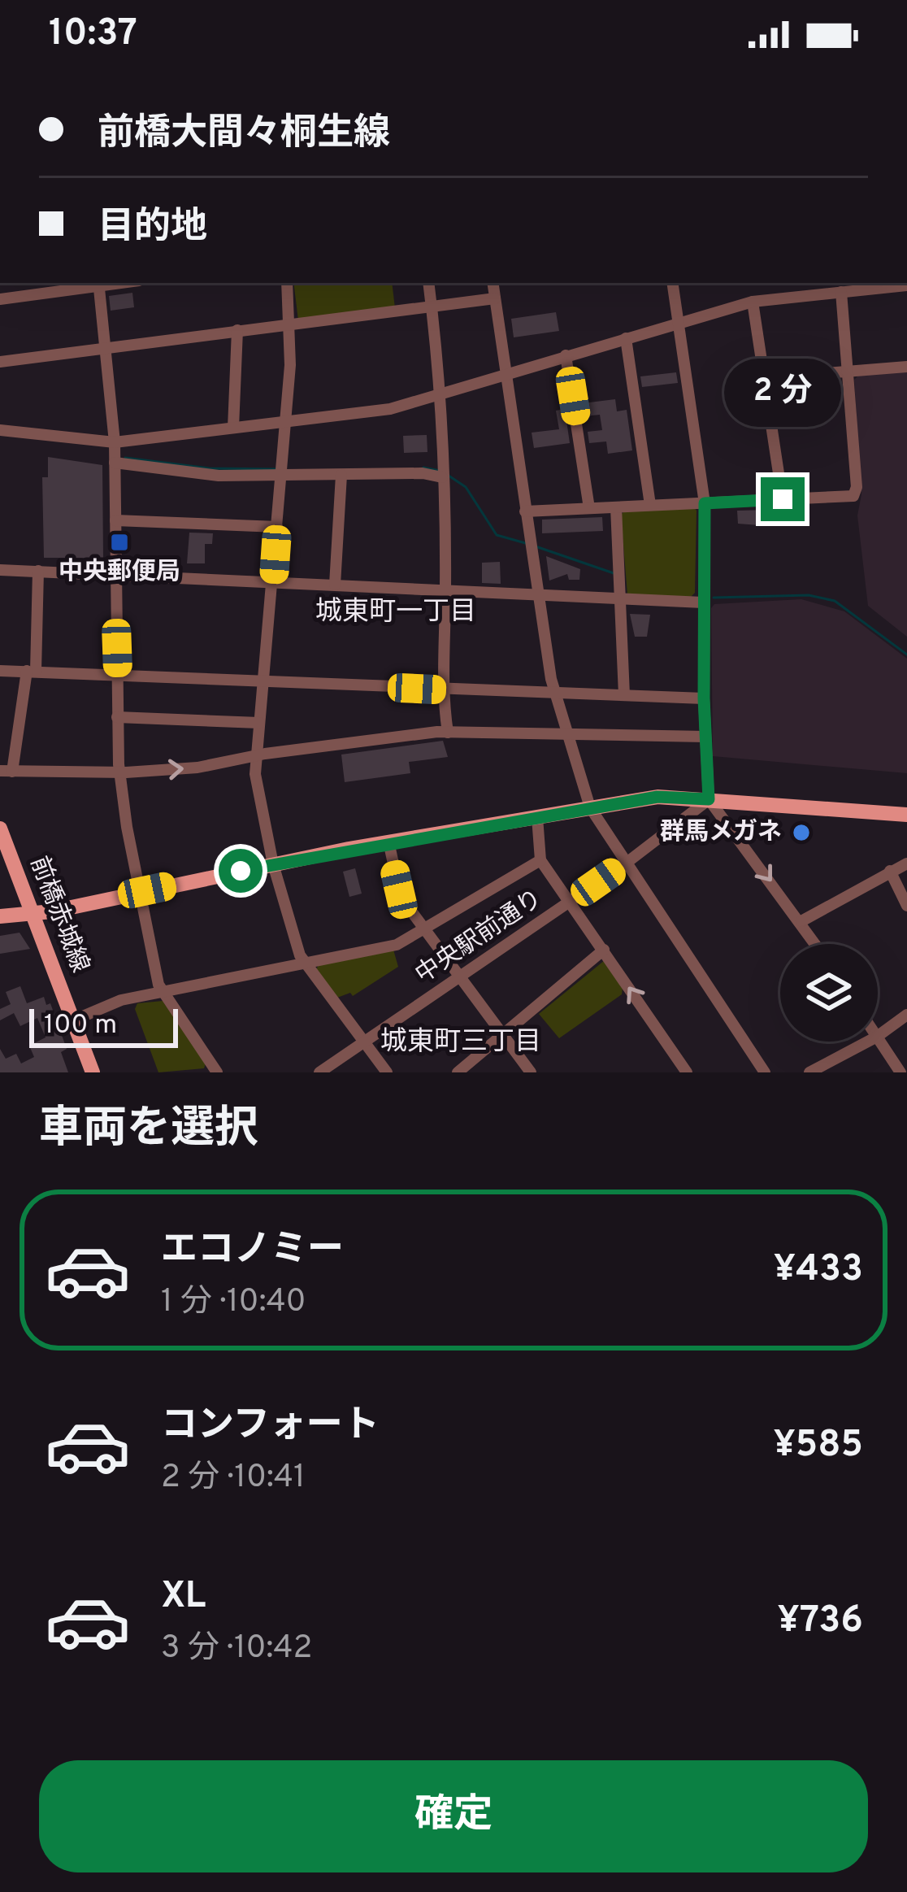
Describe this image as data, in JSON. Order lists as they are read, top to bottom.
{
  "streets": {
    "main road": ["前橋赤城線"],
    "street": ["中央駅前通り"]
  },
  "districts": ["城東町一丁目", "城東町三丁目"],
  "places": {
    "transit": ["中央郵便局"],
    "other": ["群馬メガネ"]
  },
  "scale_bar": "100 m",
  "page": {
    "status": "10:37",
    "banner": ["前橋大間々桐生線", "目的地"],
    "bubble": "2 分",
    "scale": "100 m",
    "heading": "車両を選択",
    "list": [
      {
        "name": "エコノミー",
        "note": "1 分 · 10:40",
        "value": "¥433"
      },
      {
        "name": "コンフォート",
        "note": "2 分 · 10:41",
        "value": "¥585"
      },
      {
        "name": "XL",
        "note": "3 分 · 10:42",
        "value": "¥736"
      }
    ],
    "buttons": "確定"
  }
}
